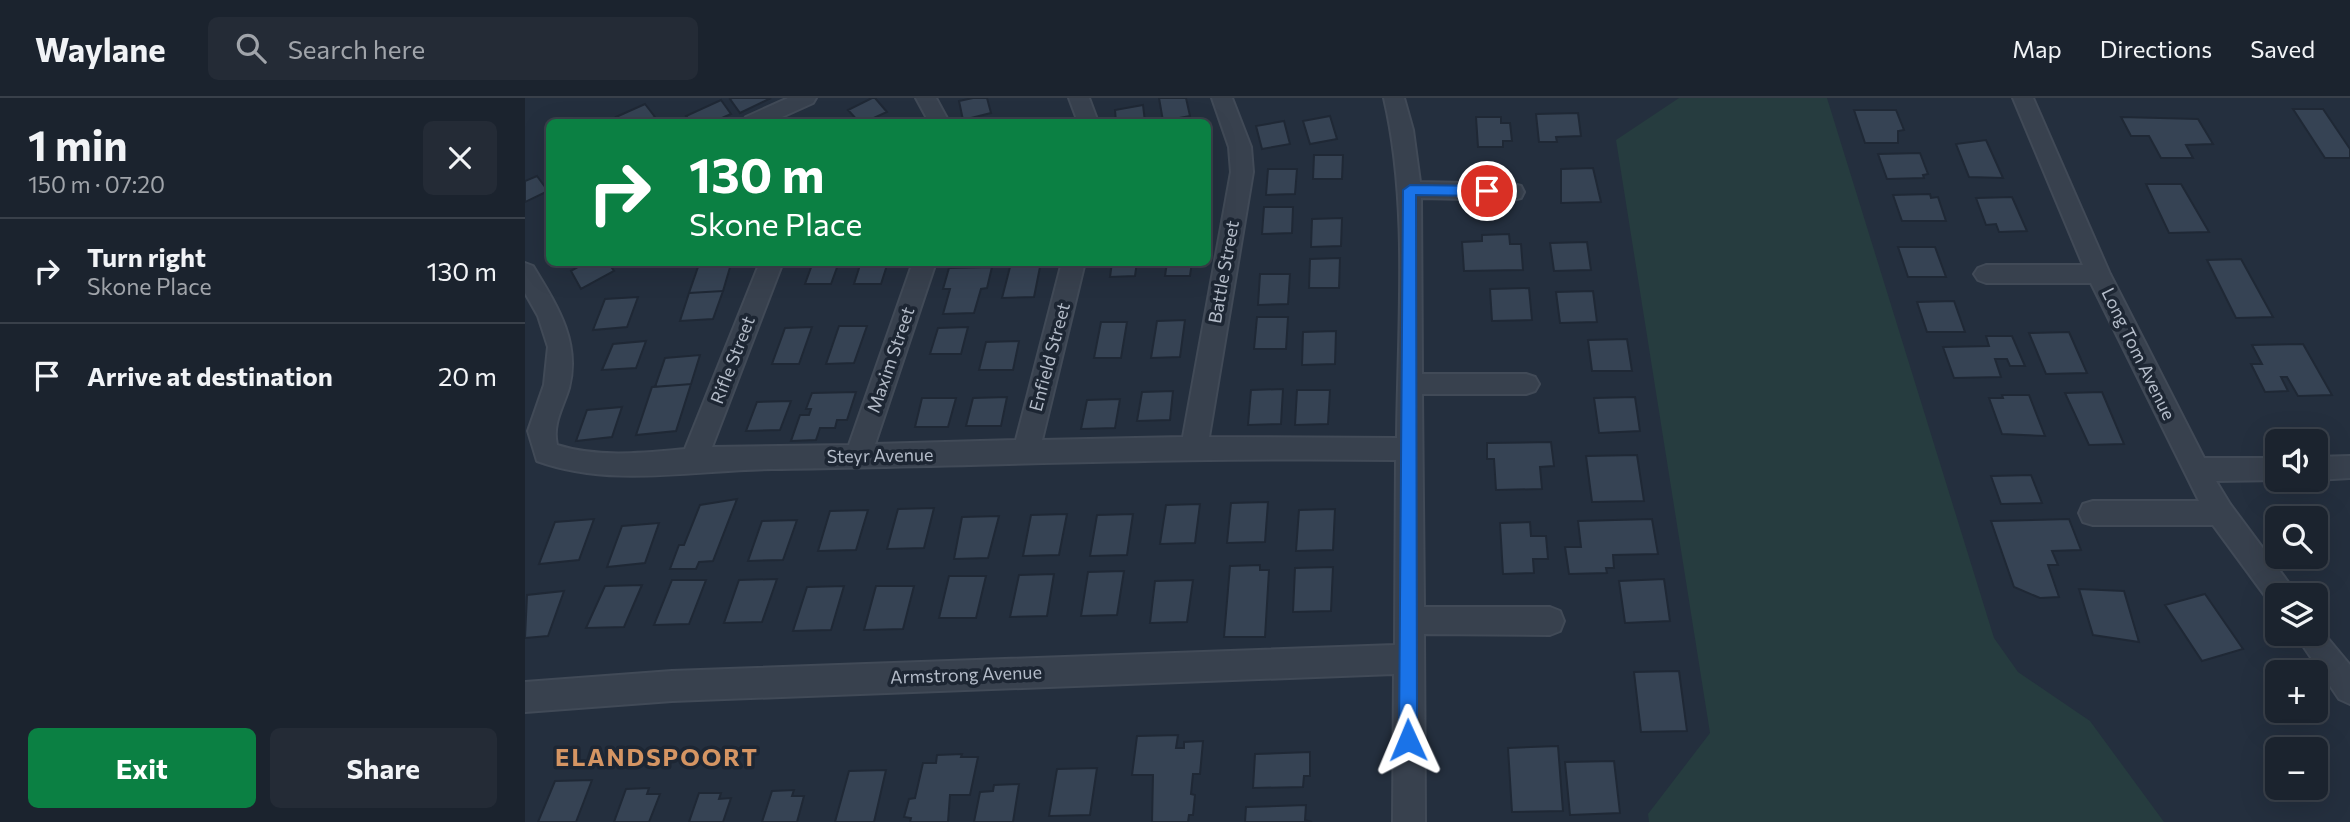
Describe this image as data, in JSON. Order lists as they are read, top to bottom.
{
  "streets": {
    "street": [
      "Battle Street",
      "Long Tom Avenue",
      "Enfield Street",
      "Rifle Street",
      "Maxim Street",
      "Steyr Avenue",
      "Armstrong Avenue"
    ]
  },
  "crossings": [
    ["Battle Street", "Steyr Avenue"],
    ["Enfield Street", "Steyr Avenue"],
    ["Rifle Street", "Steyr Avenue"],
    ["Maxim Street", "Steyr Avenue"]
  ],
  "districts": ["ELANDSPOORT"],
  "page": {
    "header": "Waylane",
    "search": "Search here",
    "nav": ["Map", "Directions", "Saved"],
    "heading": ["1 min", "150 m · 07:20"],
    "turn": ["130 m", "Skone Place"],
    "list": [
      {
        "name": "Turn right",
        "note": "Skone Place",
        "value": "130 m"
      },
      {
        "name": "Arrive at destination",
        "value": "20 m"
      }
    ],
    "map_buttons": ["+", "−"],
    "buttons": ["Exit", "Share"]
  }
}
